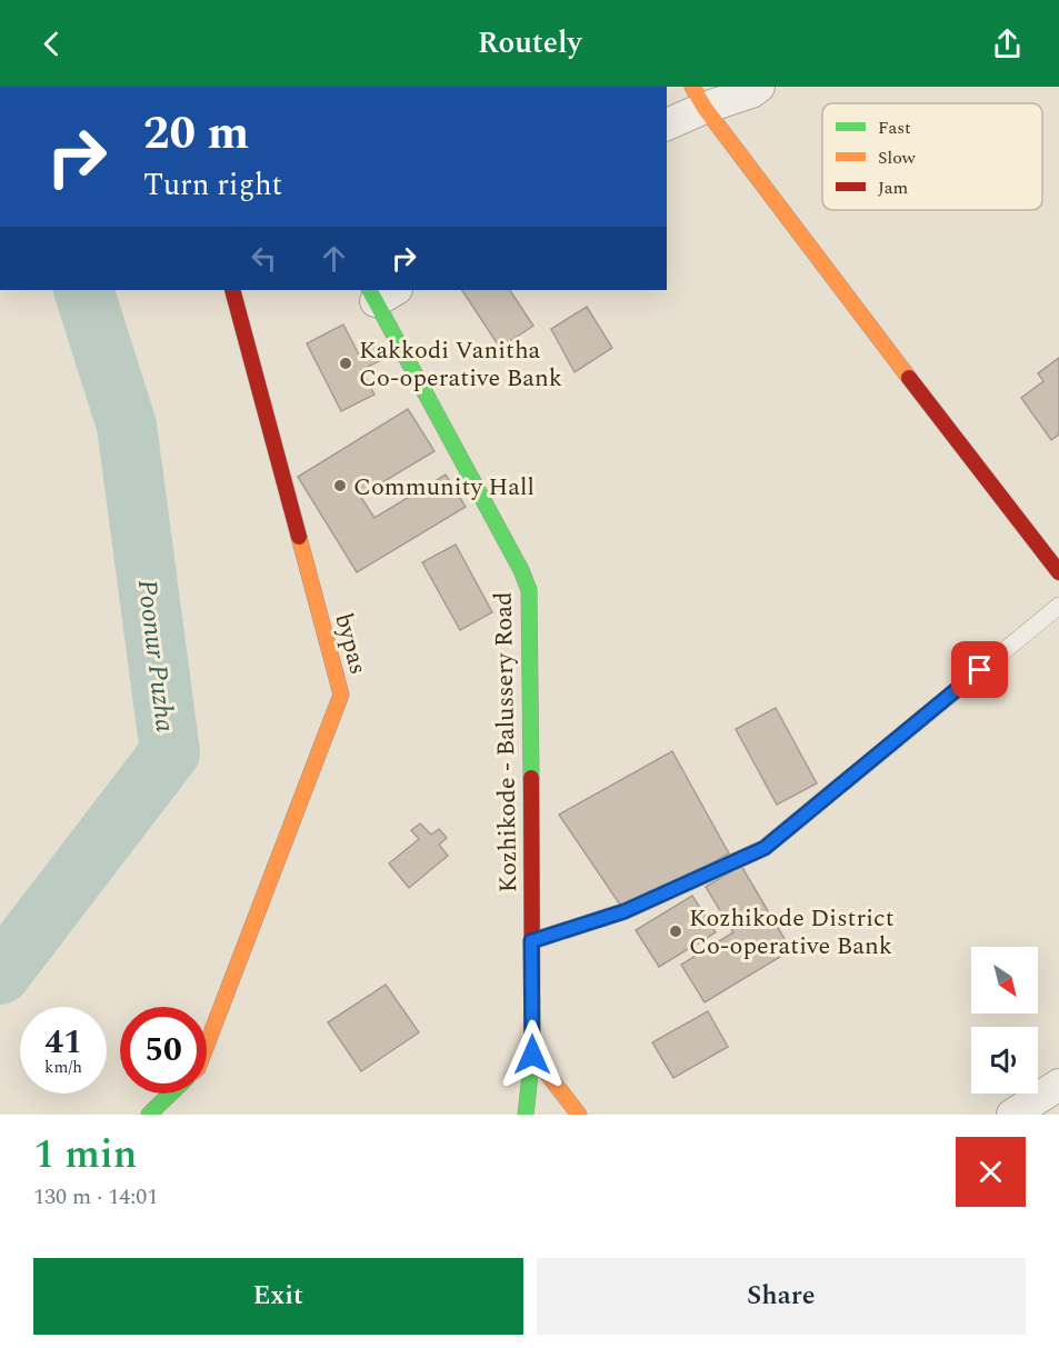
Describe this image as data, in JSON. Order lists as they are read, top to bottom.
{
  "streets": {
    "street": ["bypas", "Kozhikode - Balussery Road"]
  },
  "water": ["Poonur Puzha"],
  "places": ["Kakkodi Vanitha Co-operative Bank", "Community Hall", "Kozhikode District Co-operative Bank"],
  "legend": ["Fast", "Slow", "Jam"],
  "north": "bottom right",
  "page": {
    "header": "Routely",
    "turn": ["20 m", "Turn right"],
    "speed": "41 km/h",
    "limit": "50",
    "heading": ["1 min", "130 m · 14:01"],
    "buttons": ["Exit", "Share"]
  }
}
